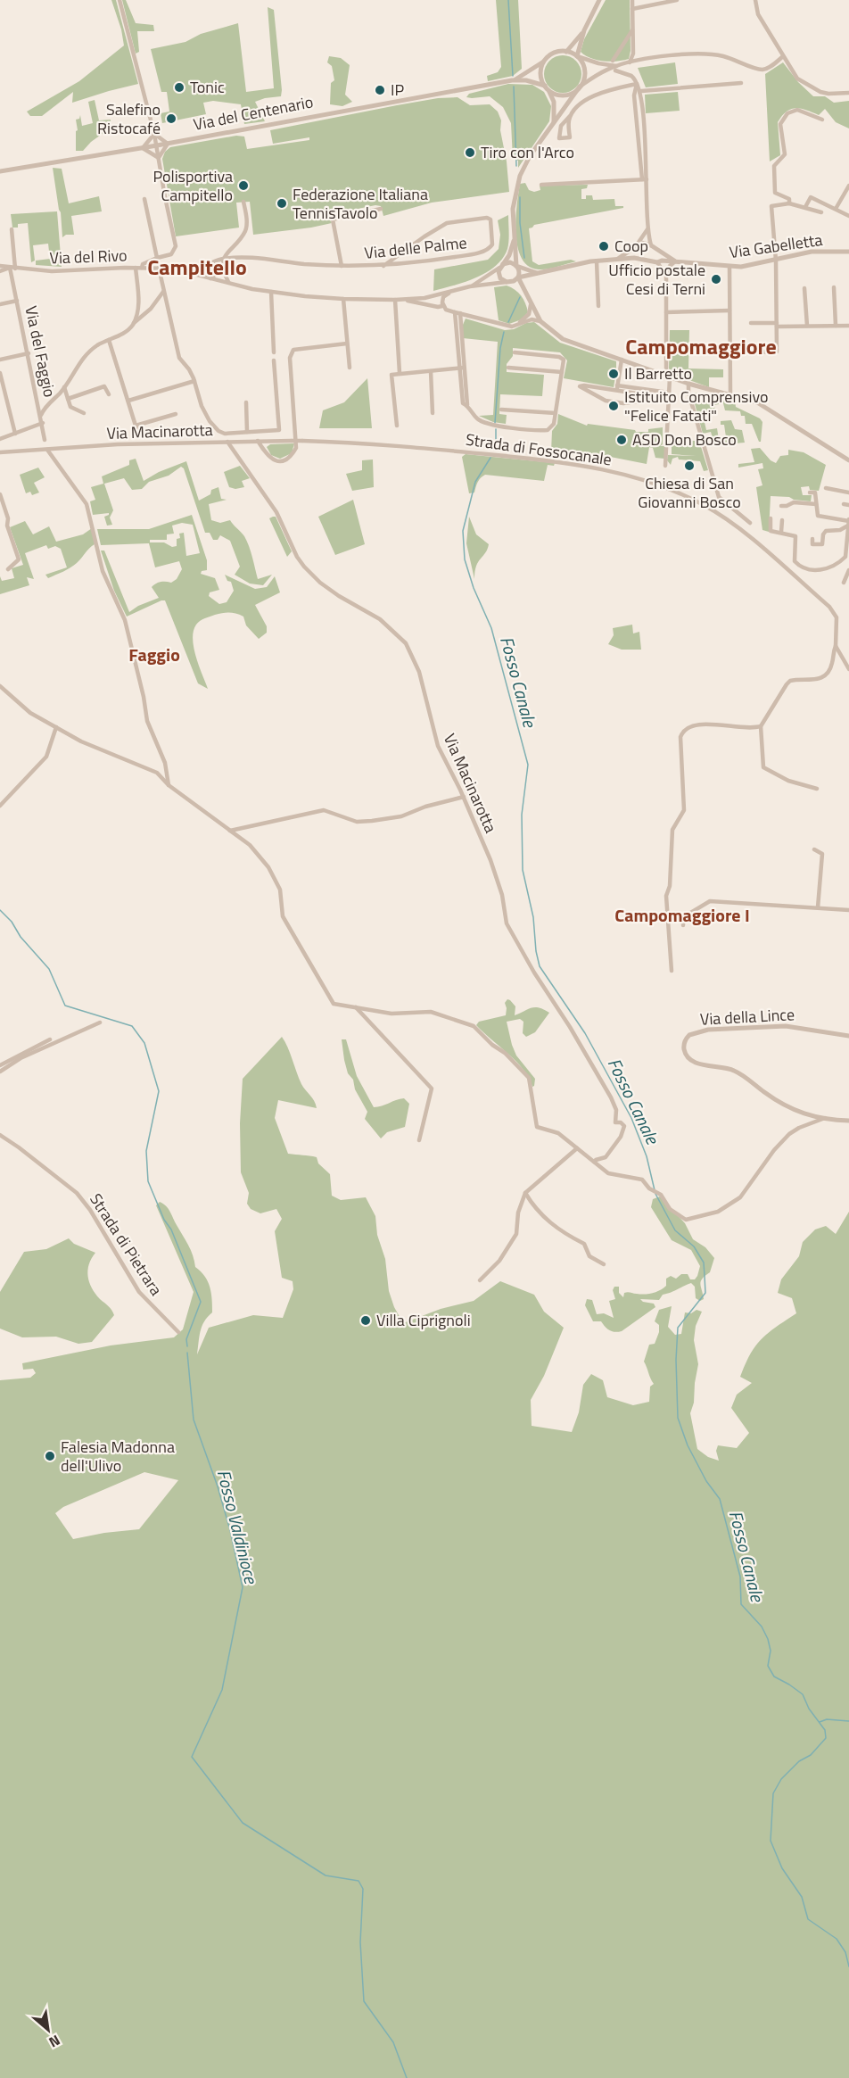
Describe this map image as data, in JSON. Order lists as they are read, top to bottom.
{
  "streets": {
    "street": [
      "Via del Centenario",
      "Via Gabelletta",
      "Via delle Palme",
      "Via del Rivo",
      "Via del Faggio",
      "Via Macinarotta",
      "Strada di Fossocanale",
      "Via della Lince",
      "Strada di Pietrara"
    ]
  },
  "crossings": [
    ["Via del Rivo", "Via del Faggio"],
    ["Via Macinarotta", "Strada di Fossocanale"]
  ],
  "districts": [
    "Campitello",
    "Campomaggiore",
    "Faggio",
    "Campomaggiore I"
  ],
  "water": ["Fosso Canale", "Fosso Valdinioce"],
  "places": [
    "Tonic",
    "IP",
    "Salefino Ristocafé",
    "Tiro con l'Arco",
    "Polisportiva Campitello",
    "Federazione Italiana TennisTavolo",
    "Coop",
    "Ufficio postale Cesi di Terni",
    "Il Barretto",
    "Istituito Comprensivo \"Felice Fatati\"",
    "ASD Don Bosco",
    "Chiesa di San Giovanni Bosco",
    "Villa Ciprignoli",
    "Falesia Madonna dell'Ulivo"
  ],
  "north": "bottom right"
}
